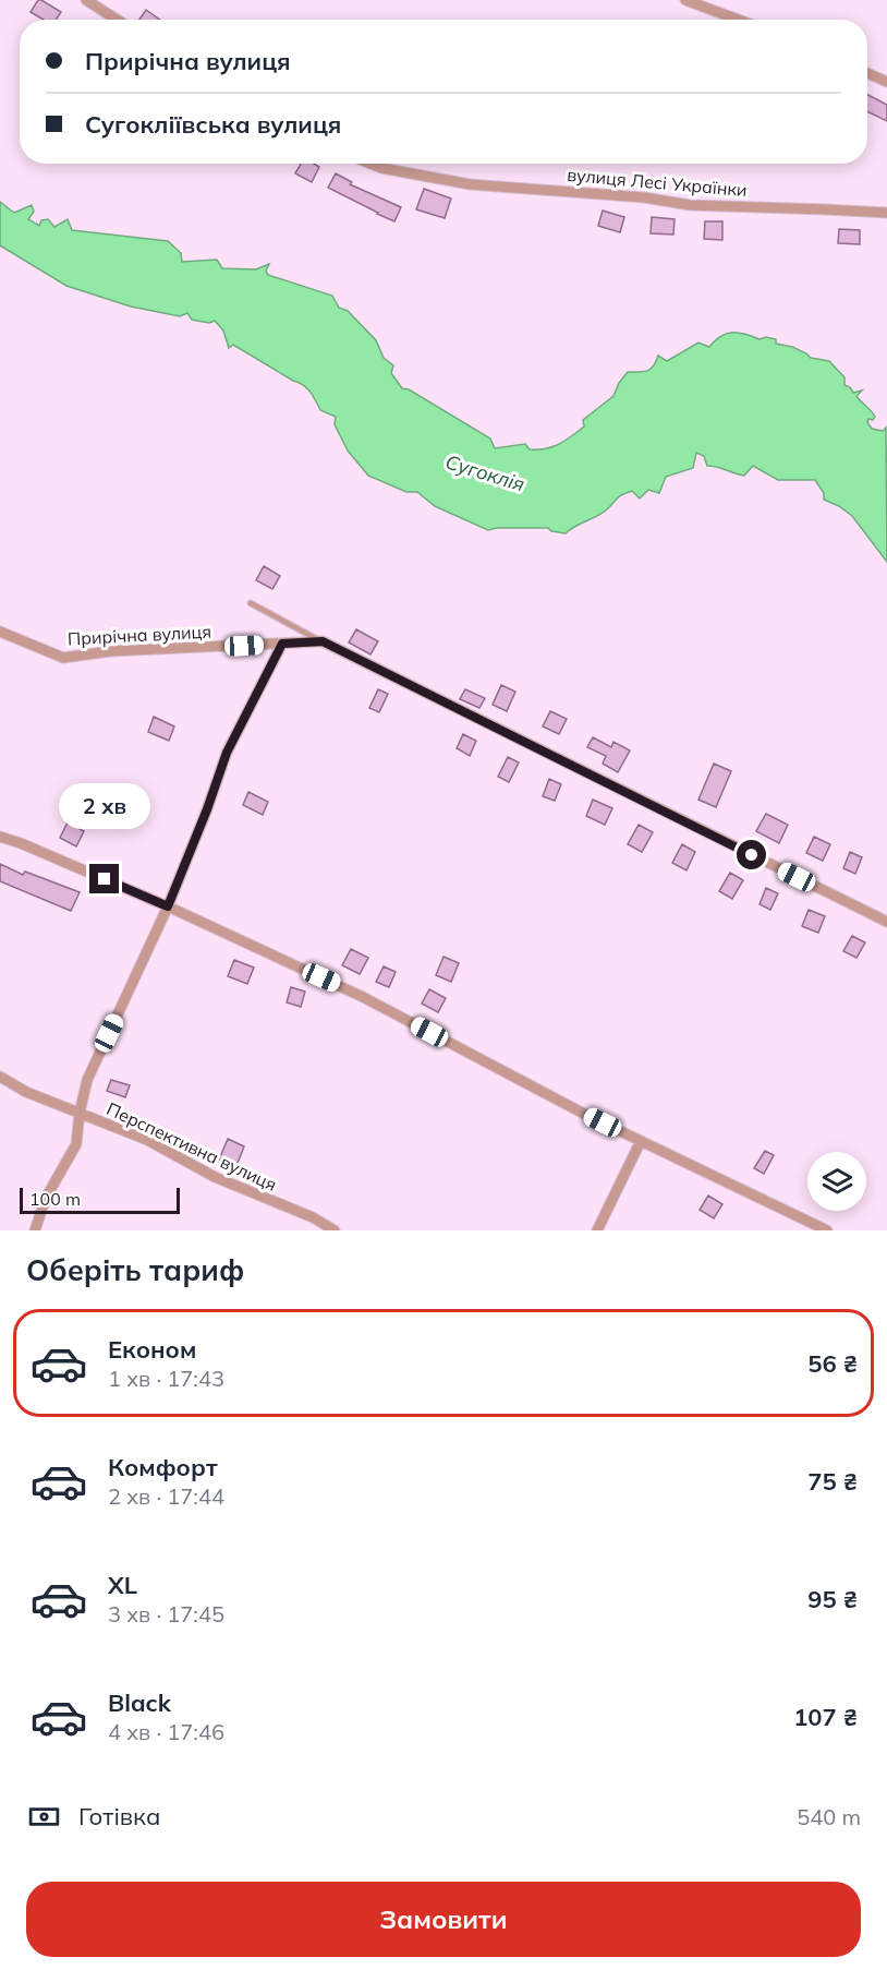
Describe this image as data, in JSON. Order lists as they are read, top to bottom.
{
  "streets": {
    "street": ["вулиця Лесі Українки", "Прирічна вулиця", "Перспективна вулиця"]
  },
  "water": ["Сугоклія"],
  "scale_bar": "100 m",
  "page": {
    "banner": ["Прирічна вулиця", "Сугокліївська вулиця"],
    "bubble": "2 хв",
    "scale": "100 m",
    "heading": "Оберіть тариф",
    "list": [
      {
        "name": "Економ",
        "note": "1 хв · 17:43",
        "value": "56 ₴"
      },
      {
        "name": "Комфорт",
        "note": "2 хв · 17:44",
        "value": "75 ₴"
      },
      {
        "name": "XL",
        "note": "3 хв · 17:45",
        "value": "95 ₴"
      },
      {
        "name": "Black",
        "note": "4 хв · 17:46",
        "value": "107 ₴"
      }
    ],
    "pay": ["Готівка", "540 m"],
    "buttons": "Замовити"
  }
}
